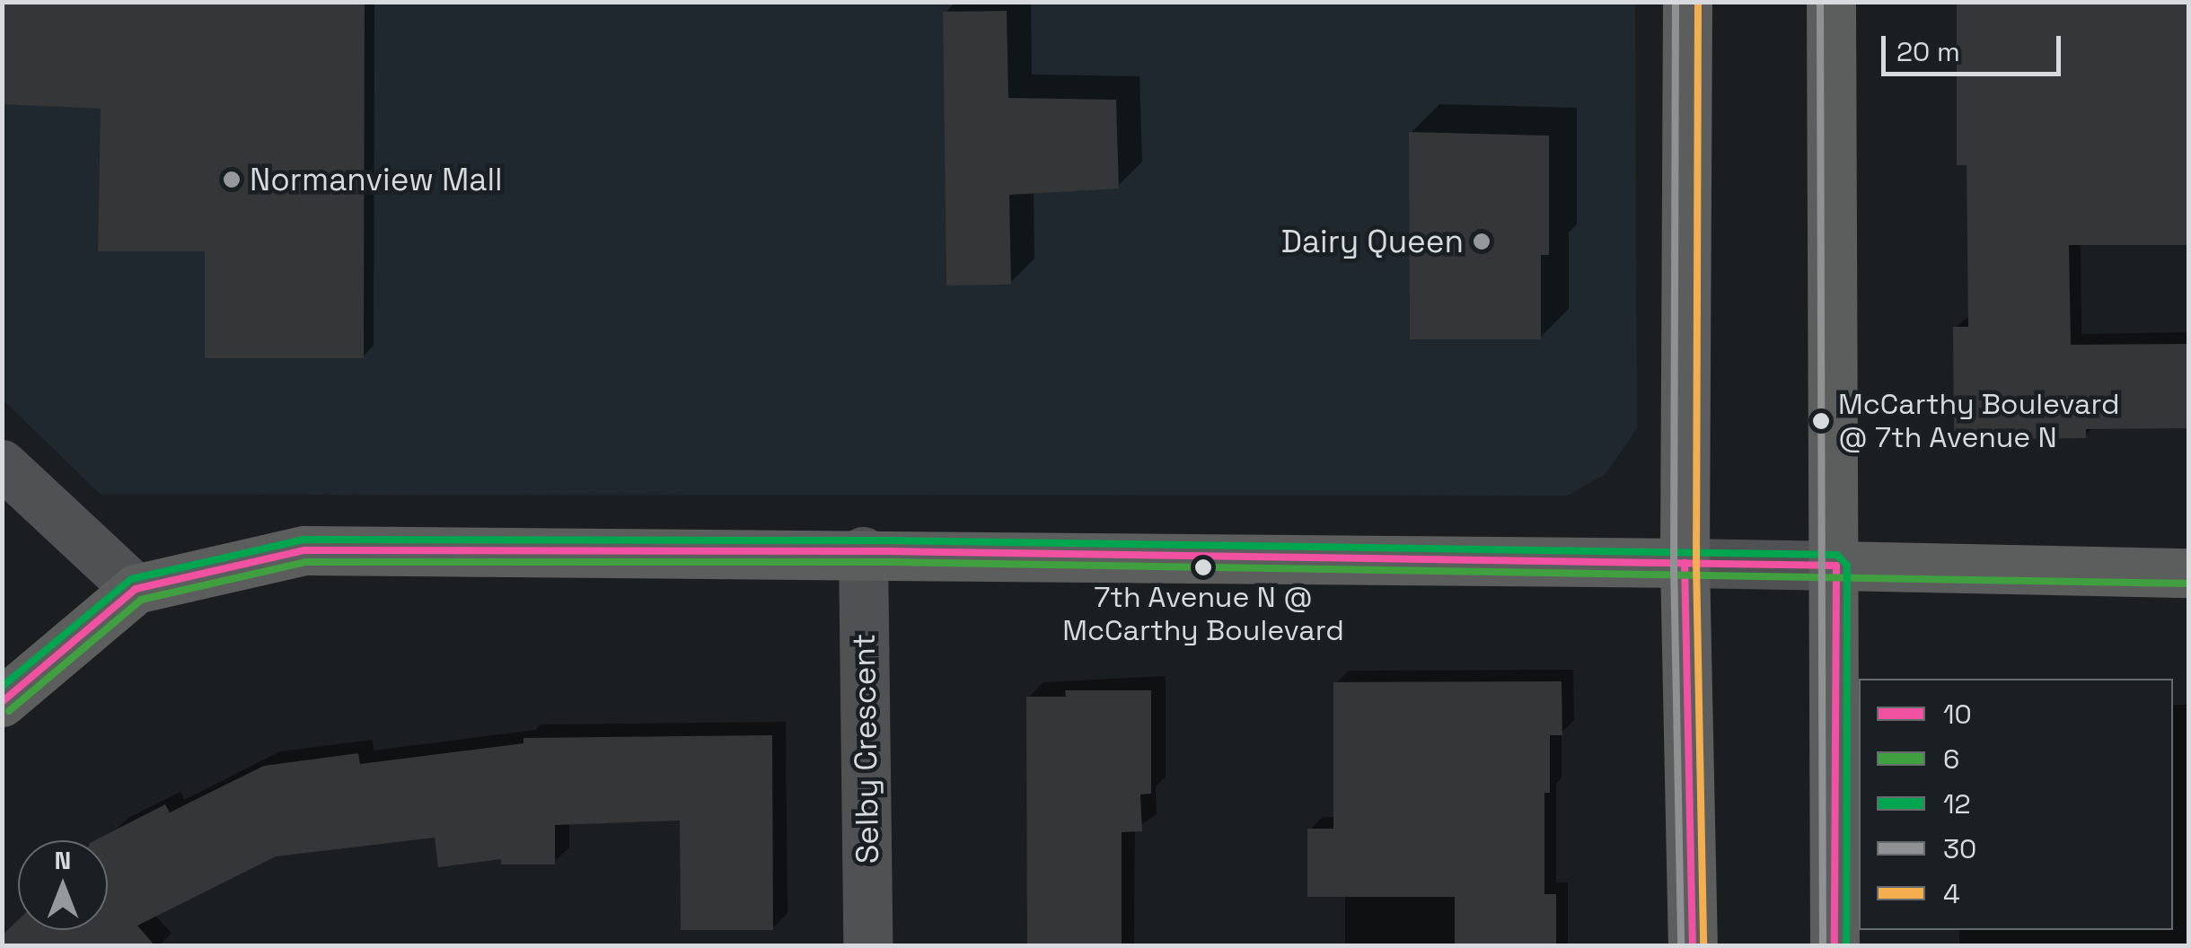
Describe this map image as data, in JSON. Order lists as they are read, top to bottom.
{
  "streets": {
    "street": ["Selby Crescent"]
  },
  "places": [
    "Normanview Mall",
    "Dairy Queen",
    "McCarthy Boulevard @ 7th Avenue N",
    "7th Avenue N @ McCarthy Boulevard"
  ],
  "lines": [
    "transit line 30",
    "transit line 4",
    "transit line 12",
    "transit line 10",
    "transit line 6"
  ],
  "legend": [
    "10",
    "6",
    "12",
    "30",
    "4"
  ],
  "scale_bar": "20 m",
  "north": "top"
}
